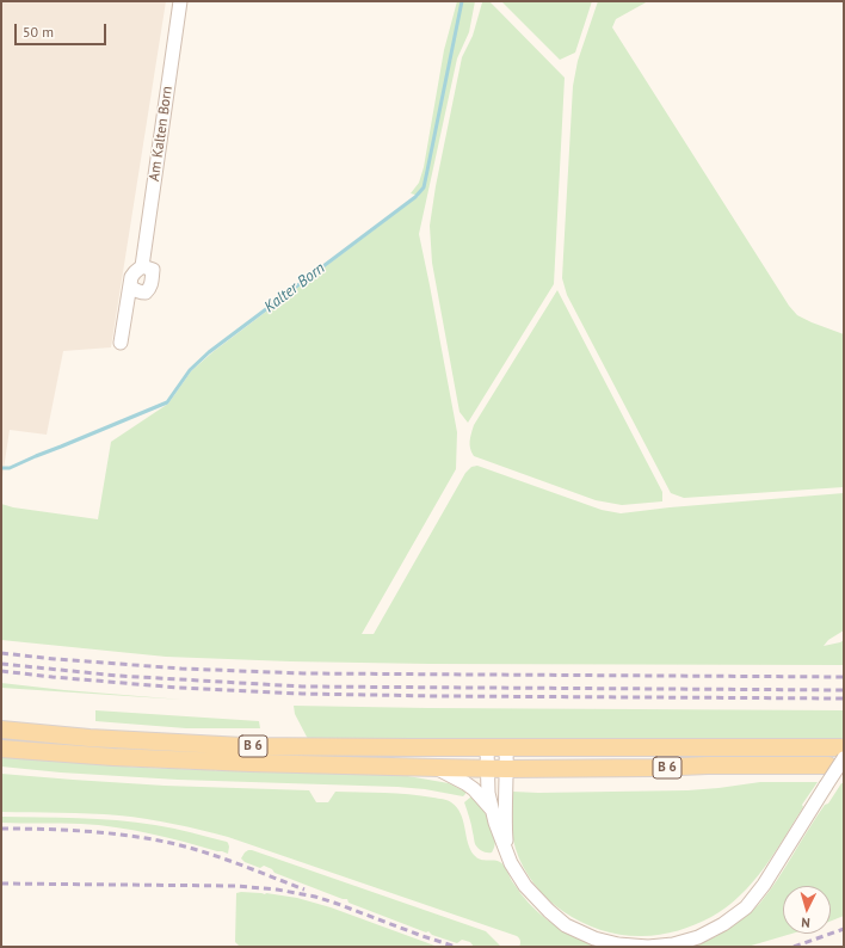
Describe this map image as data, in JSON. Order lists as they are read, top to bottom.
{
  "streets": {
    "main road": ["B 6"],
    "street": ["Am Kalten Born"]
  },
  "water": ["Kalter Born"],
  "scale_bar": "50 m",
  "north": "bottom"
}
